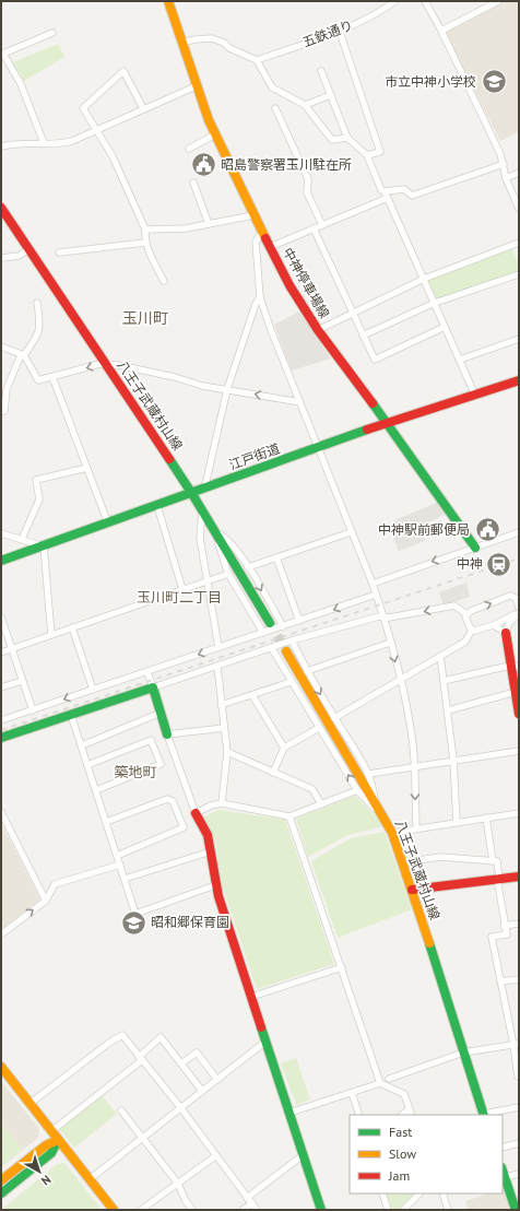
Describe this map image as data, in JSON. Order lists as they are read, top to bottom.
{
  "streets": {
    "main road": ["中神停車場線", "八王子武蔵村山線", "江戸街道"],
    "street": ["五鉄通り"]
  },
  "crossings": [
    ["中神停車場線", "江戸街道"],
    ["八王子武蔵村山線", "江戸街道"]
  ],
  "districts": ["玉川町", "玉川町二丁目", "築地町"],
  "places": {
    "school or university": ["市立中神小学校", "昭和郷保育園"],
    "public building": ["昭島警察署玉川駐在所", "中神駅前郵便局"],
    "station": ["中神"]
  },
  "legend": ["Fast", "Slow", "Jam"],
  "north": "bottom right"
}
